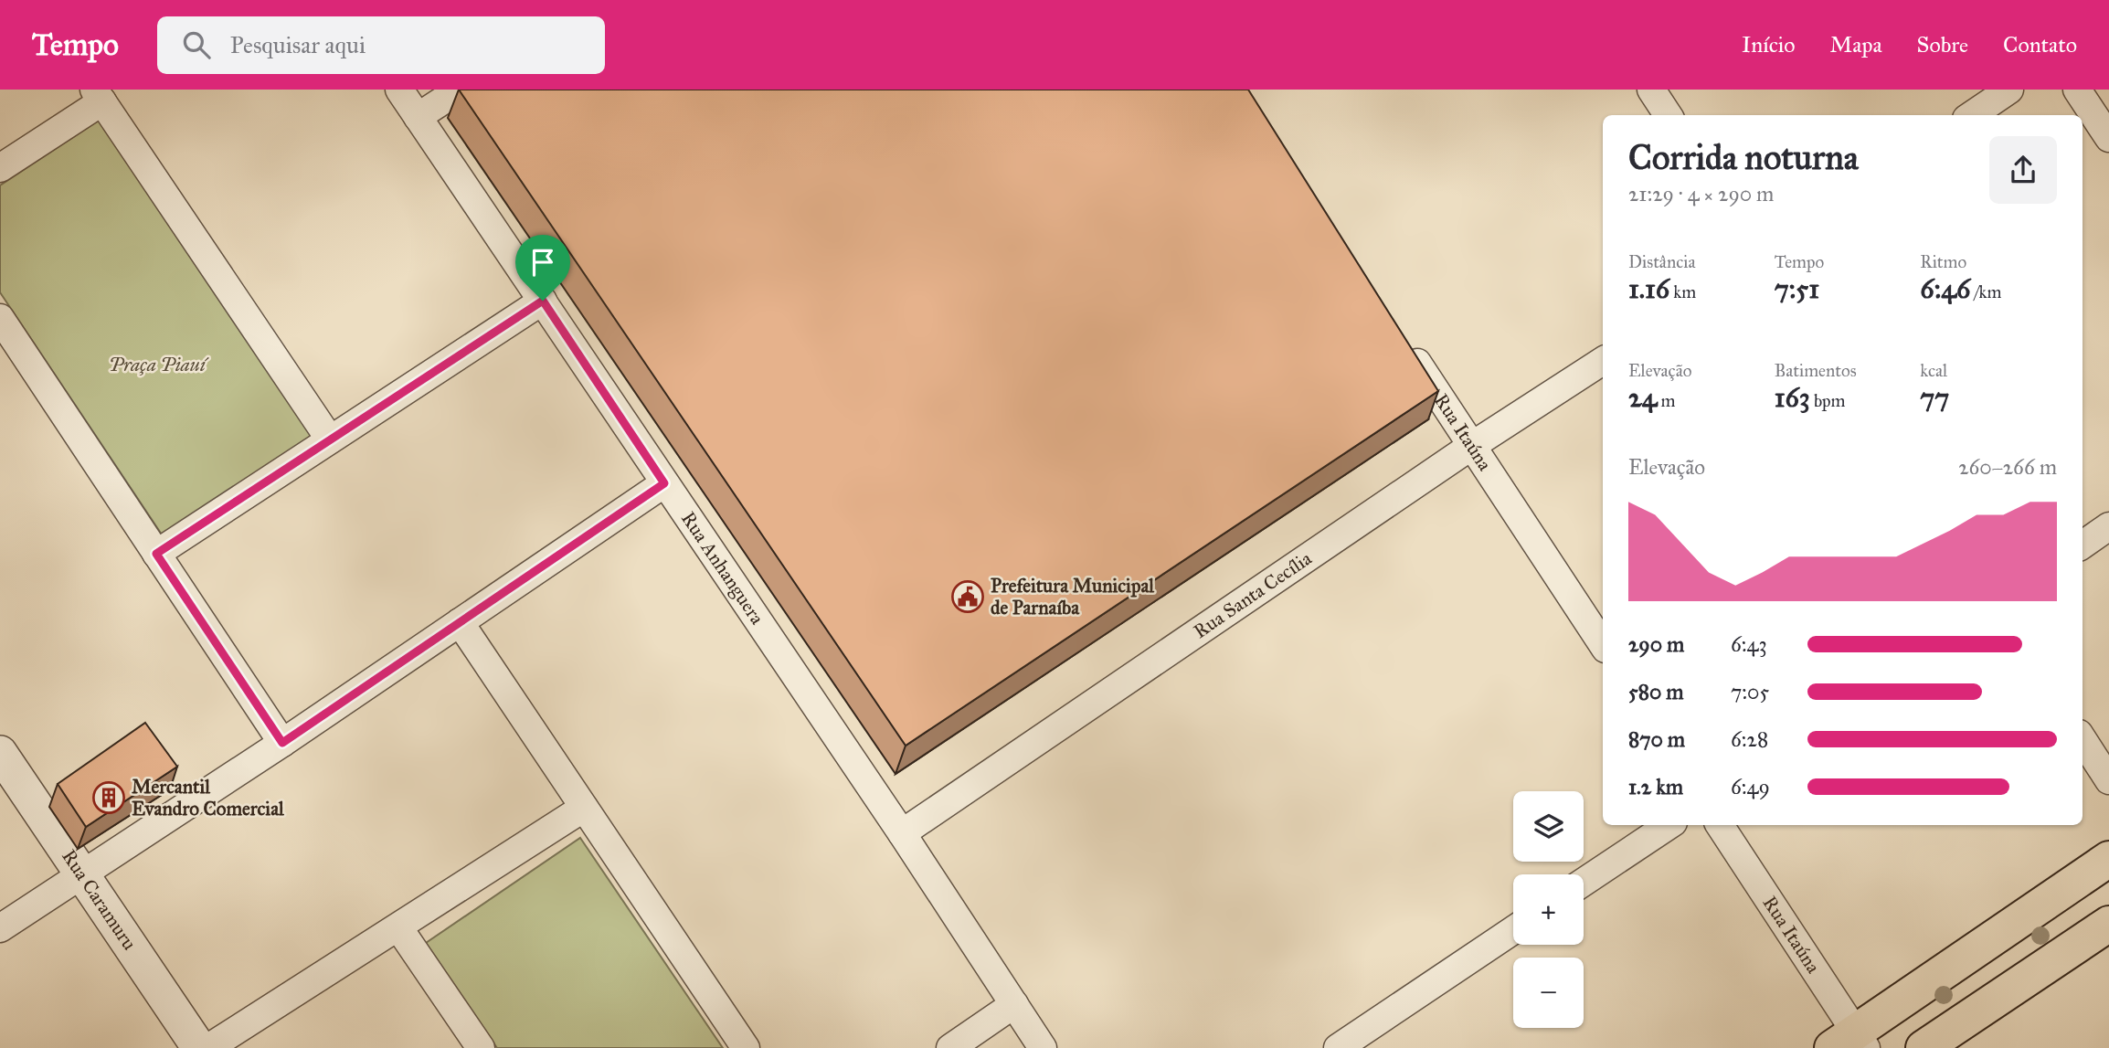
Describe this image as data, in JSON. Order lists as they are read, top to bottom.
{
  "streets": {
    "street": [
      "Rua Itaúna",
      "Rua Anhanguera",
      "Rua Santa Cecília",
      "Rua Caramuru"
    ]
  },
  "crossings": [
    ["Rua Itaúna", "Rua Santa Cecília"],
    ["Rua Anhanguera", "Rua Santa Cecília"]
  ],
  "parks": ["Praça Piauí"],
  "places": {
    "public building": ["Prefeitura Municipal de Parnaíba"],
    "building": ["Mercantil Evandro Comercial"]
  },
  "page": {
    "header": "Tempo",
    "search": "Pesquisar aqui",
    "nav": [
      "Início",
      "Mapa",
      "Sobre",
      "Contato"
    ],
    "heading": ["Corrida noturna", "21:29 · 4 × 290 m"],
    "stats": [
      ["Distância", "1.16 km"],
      ["Tempo", "7:51"],
      ["Ritmo", "6:46 /km"],
      ["Elevação", "24 m"],
      ["Batimentos", "163 bpm"],
      ["kcal", "77"]
    ],
    "chart": ["Elevação", "260–266 m"],
    "list": [
      {
        "name": "290 m",
        "note": "6:43"
      },
      {
        "name": "580 m",
        "note": "7:05"
      },
      {
        "name": "870 m",
        "note": "6:28"
      },
      {
        "name": "1.2 km",
        "note": "6:49"
      }
    ],
    "map_buttons": ["+", "−"]
  }
}
